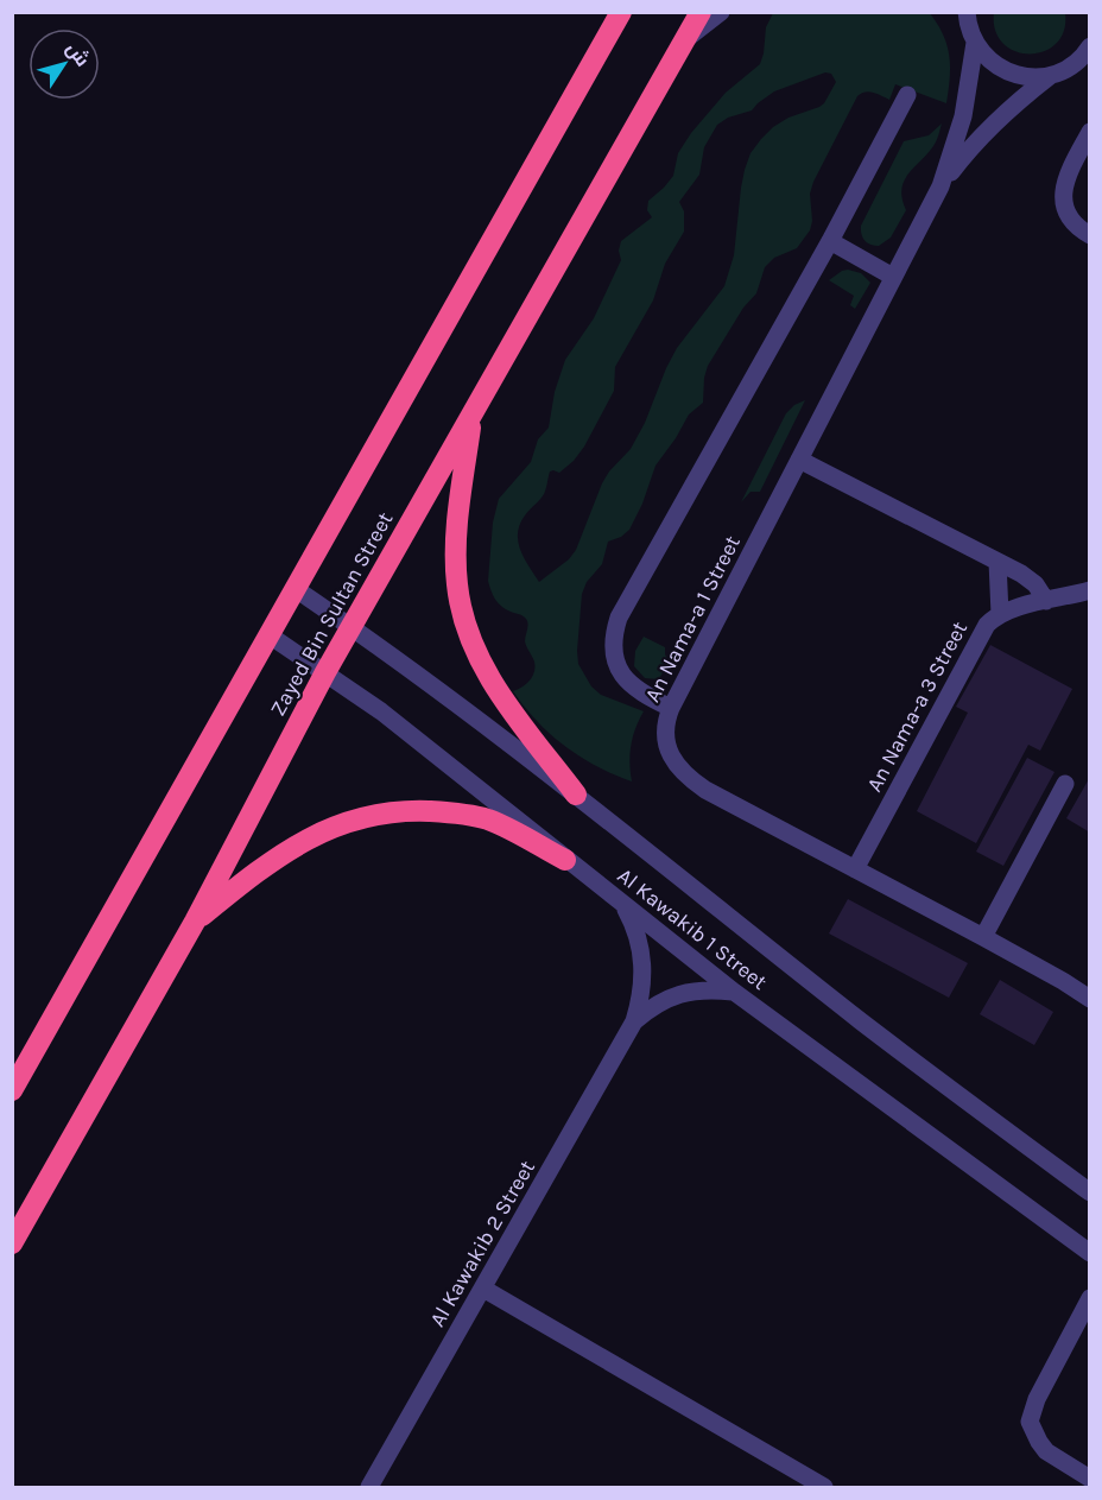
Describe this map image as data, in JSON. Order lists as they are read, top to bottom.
{
  "streets": {
    "highway": ["Zayed Bin Sultan Street"],
    "street": [
      "An Nama-a 1 Street",
      "An Nama-a 3 Street",
      "Al Kawakib 1 Street",
      "Al Kawakib 2 Street"
    ]
  },
  "crossings": [
    ["Zayed Bin Sultan Street", "Al Kawakib 1 Street"],
    ["An Nama-a 1 Street", "An Nama-a 3 Street"],
    ["Al Kawakib 1 Street", "Al Kawakib 2 Street"]
  ],
  "north": "top right"
}
